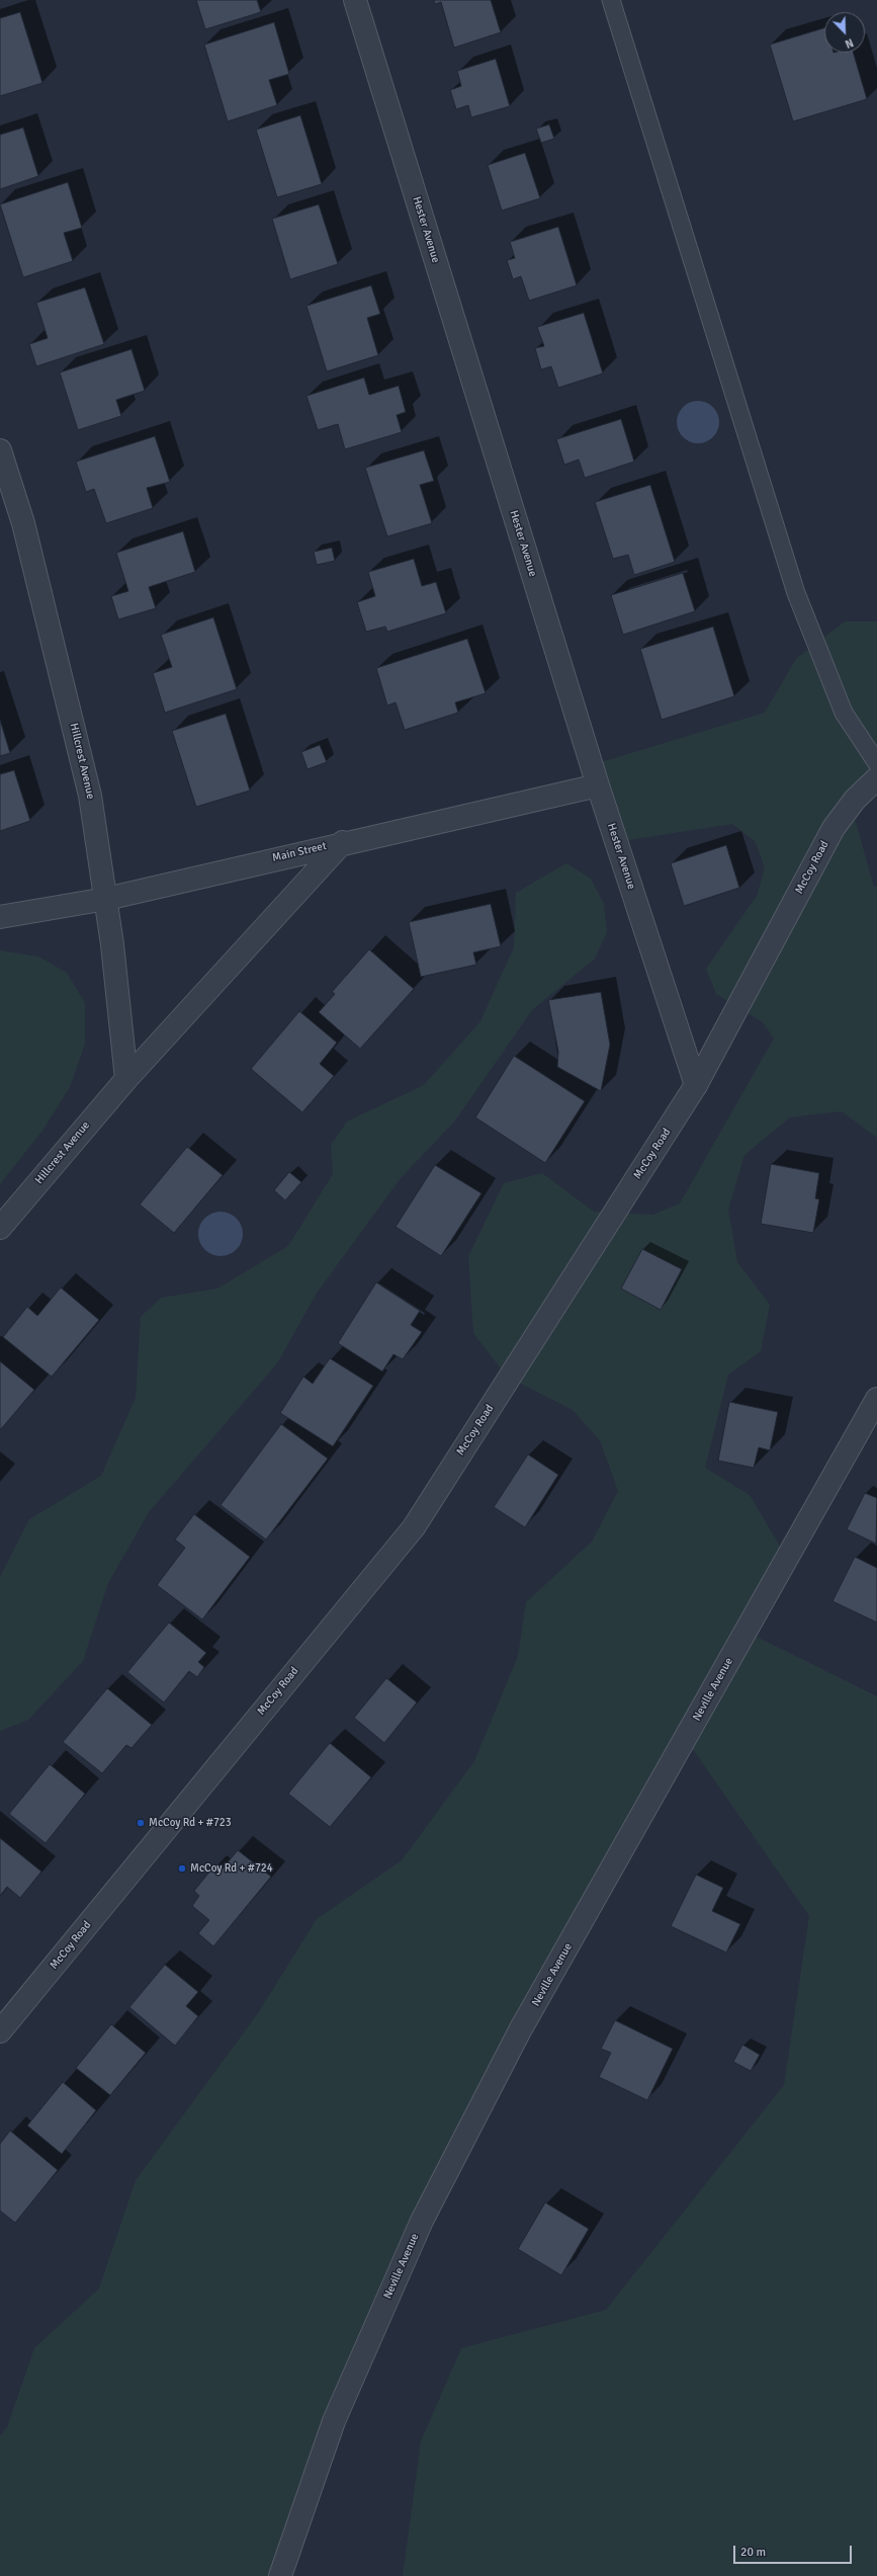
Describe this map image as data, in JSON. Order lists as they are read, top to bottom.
{
  "streets": {
    "street": [
      "Hester Avenue",
      "Hillcrest Avenue",
      "Main Street",
      "McCoy Road",
      "Neville Avenue"
    ]
  },
  "crossings": [
    ["Hester Avenue", "Main Street"],
    ["Hester Avenue", "McCoy Road"],
    ["Hillcrest Avenue", "Main Street"]
  ],
  "places": ["McCoy Rd + #723", "McCoy Rd + #724"],
  "scale_bar": "20 m",
  "north": "bottom right"
}
